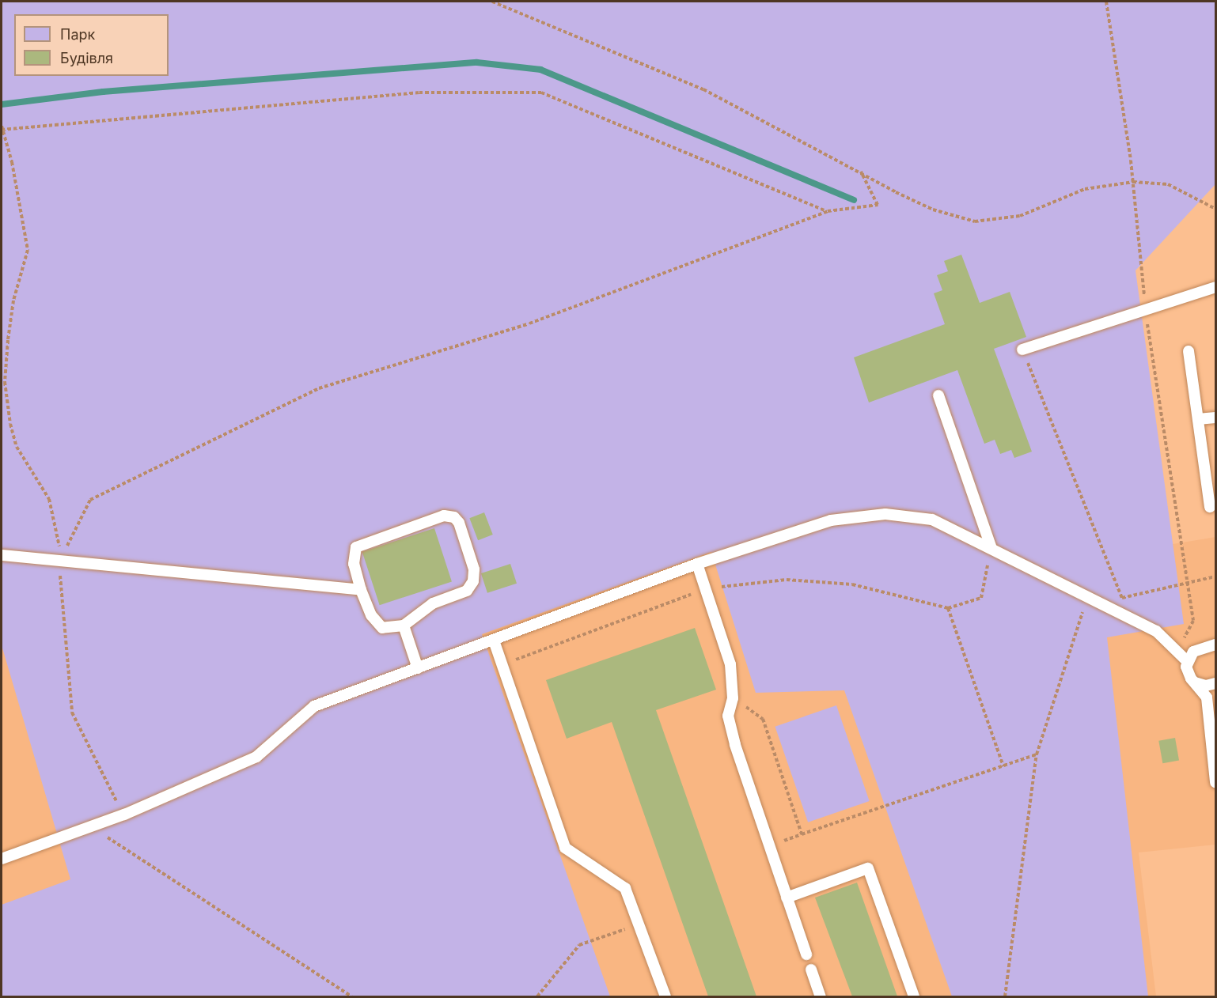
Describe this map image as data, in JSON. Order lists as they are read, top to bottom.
{
  "legend": ["Парк", "Будівля"]
}
